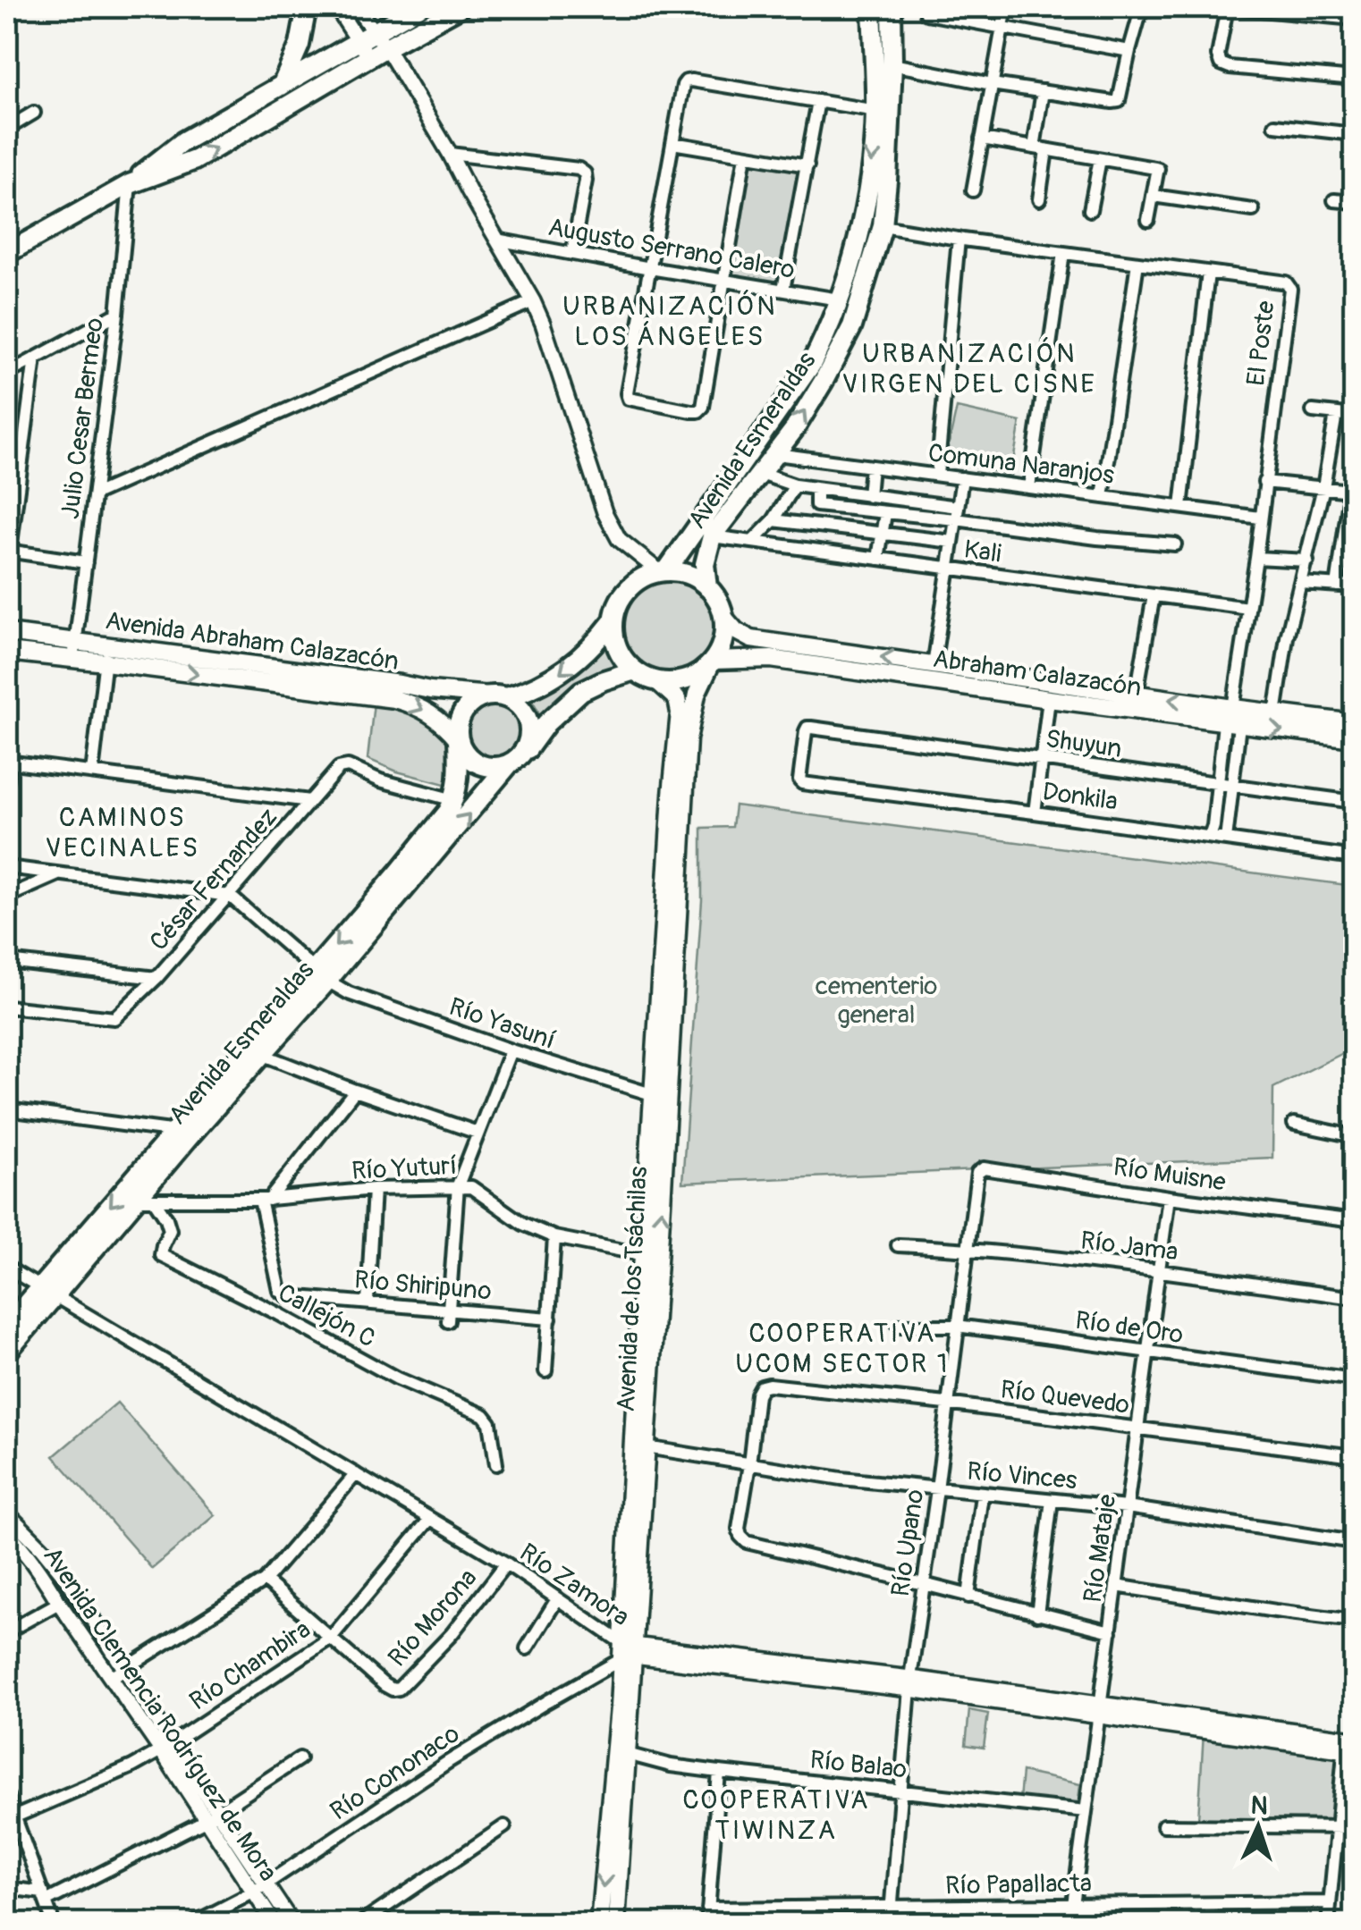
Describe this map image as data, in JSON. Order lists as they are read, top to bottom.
{
  "streets": {
    "main road": [
      "Avenida Esmeraldas",
      "Avenida Abraham Calazacón",
      "Abraham Calazacón",
      "Avenida de los Tsáchilas"
    ],
    "street": [
      "Augusto Serrano Calero",
      "El Poste",
      "Julio Cesar Bermeo",
      "Comuna Naranjos",
      "Kali",
      "Shuyun",
      "Donkila",
      "César Fernandez",
      "Río Yasuní",
      "Río Yuturí",
      "Río Muisne",
      "Río Jama",
      "Río Shiripuno",
      "Callejón C",
      "Río de Oro",
      "Río Quevedo",
      "Río Vinces",
      "Río Upano",
      "Río Mataje",
      "Río Zamora",
      "Río Morona",
      "Río Chambira",
      "Avenida Clemencia Rodríguez de Mora",
      "Río Balao",
      "Río Cononaco",
      "Río Papallacta"
    ]
  },
  "crossings": [
    ["Augusto Serrano Calero", "Avenida Esmeraldas"],
    ["El Poste", "Avenida Esmeraldas"],
    ["El Poste", "Comuna Naranjos"],
    ["El Poste", "Kali"],
    ["El Poste", "Abraham Calazacón"],
    ["Julio Cesar Bermeo", "Avenida Abraham Calazacón"],
    ["Avenida Esmeraldas", "Comuna Naranjos"],
    ["Avenida Esmeraldas", "Kali"],
    ["Avenida Esmeraldas", "Avenida Abraham Calazacón"],
    ["Avenida Esmeraldas", "Abraham Calazacón"],
    ["Avenida Esmeraldas", "César Fernandez"],
    ["Avenida Esmeraldas", "Río Yasuní"],
    ["Avenida Esmeraldas", "Río Yuturí"],
    ["Avenida Esmeraldas", "Avenida de los Tsáchilas"],
    ["Avenida Esmeraldas", "Callejón C"],
    ["Avenida Esmeraldas", "Río Zamora"],
    ["Avenida Abraham Calazacón", "Abraham Calazacón"],
    ["Avenida Abraham Calazacón", "Avenida de los Tsáchilas"],
    ["Abraham Calazacón", "Avenida de los Tsáchilas"],
    ["Shuyun", "Donkila"],
    ["César Fernandez", "Río Yasuní"],
    ["Río Yasuní", "Avenida de los Tsáchilas"],
    ["Río Yuturí", "Río Shiripuno"],
    ["Río Yuturí", "Avenida de los Tsáchilas"],
    ["Río Yuturí", "Callejón C"],
    ["Río Muisne", "Río Upano"],
    ["Río Muisne", "Río Mataje"],
    ["Río Jama", "Río Upano"],
    ["Río Jama", "Río Mataje"],
    ["Avenida de los Tsáchilas", "Río Vinces"],
    ["Avenida de los Tsáchilas", "Río Zamora"],
    ["Avenida de los Tsáchilas", "Río Balao"],
    ["Avenida de los Tsáchilas", "Río Cononaco"],
    ["Río de Oro", "Río Upano"],
    ["Río de Oro", "Río Mataje"],
    ["Río Quevedo", "Río Vinces"],
    ["Río Quevedo", "Río Upano"],
    ["Río Quevedo", "Río Mataje"],
    ["Río Vinces", "Río Upano"],
    ["Río Vinces", "Río Mataje"],
    ["Río Upano", "Río Zamora"],
    ["Río Upano", "Río Balao"],
    ["Río Upano", "Río Papallacta"],
    ["Río Mataje", "Río Zamora"],
    ["Río Mataje", "Río Balao"],
    ["Río Mataje", "Río Papallacta"],
    ["Río Zamora", "Río Morona"],
    ["Río Zamora", "Río Chambira"],
    ["Río Zamora", "Río Cononaco"],
    ["Río Morona", "Río Chambira"],
    ["Río Chambira", "Avenida Clemencia Rodríguez de Mora"],
    ["Avenida Clemencia Rodríguez de Mora", "Río Cononaco"]
  ],
  "districts": [
    "URBANIZACIÓN LOS ÁNGELES",
    "URBANIZACIÓN VIRGEN DEL CISNE",
    "CAMINOS VECINALES",
    "COOPERATIVA UCOM SECTOR 1",
    "COOPERATIVA TIWINZA"
  ],
  "parks": ["cementerio general"],
  "north": "top"
}
